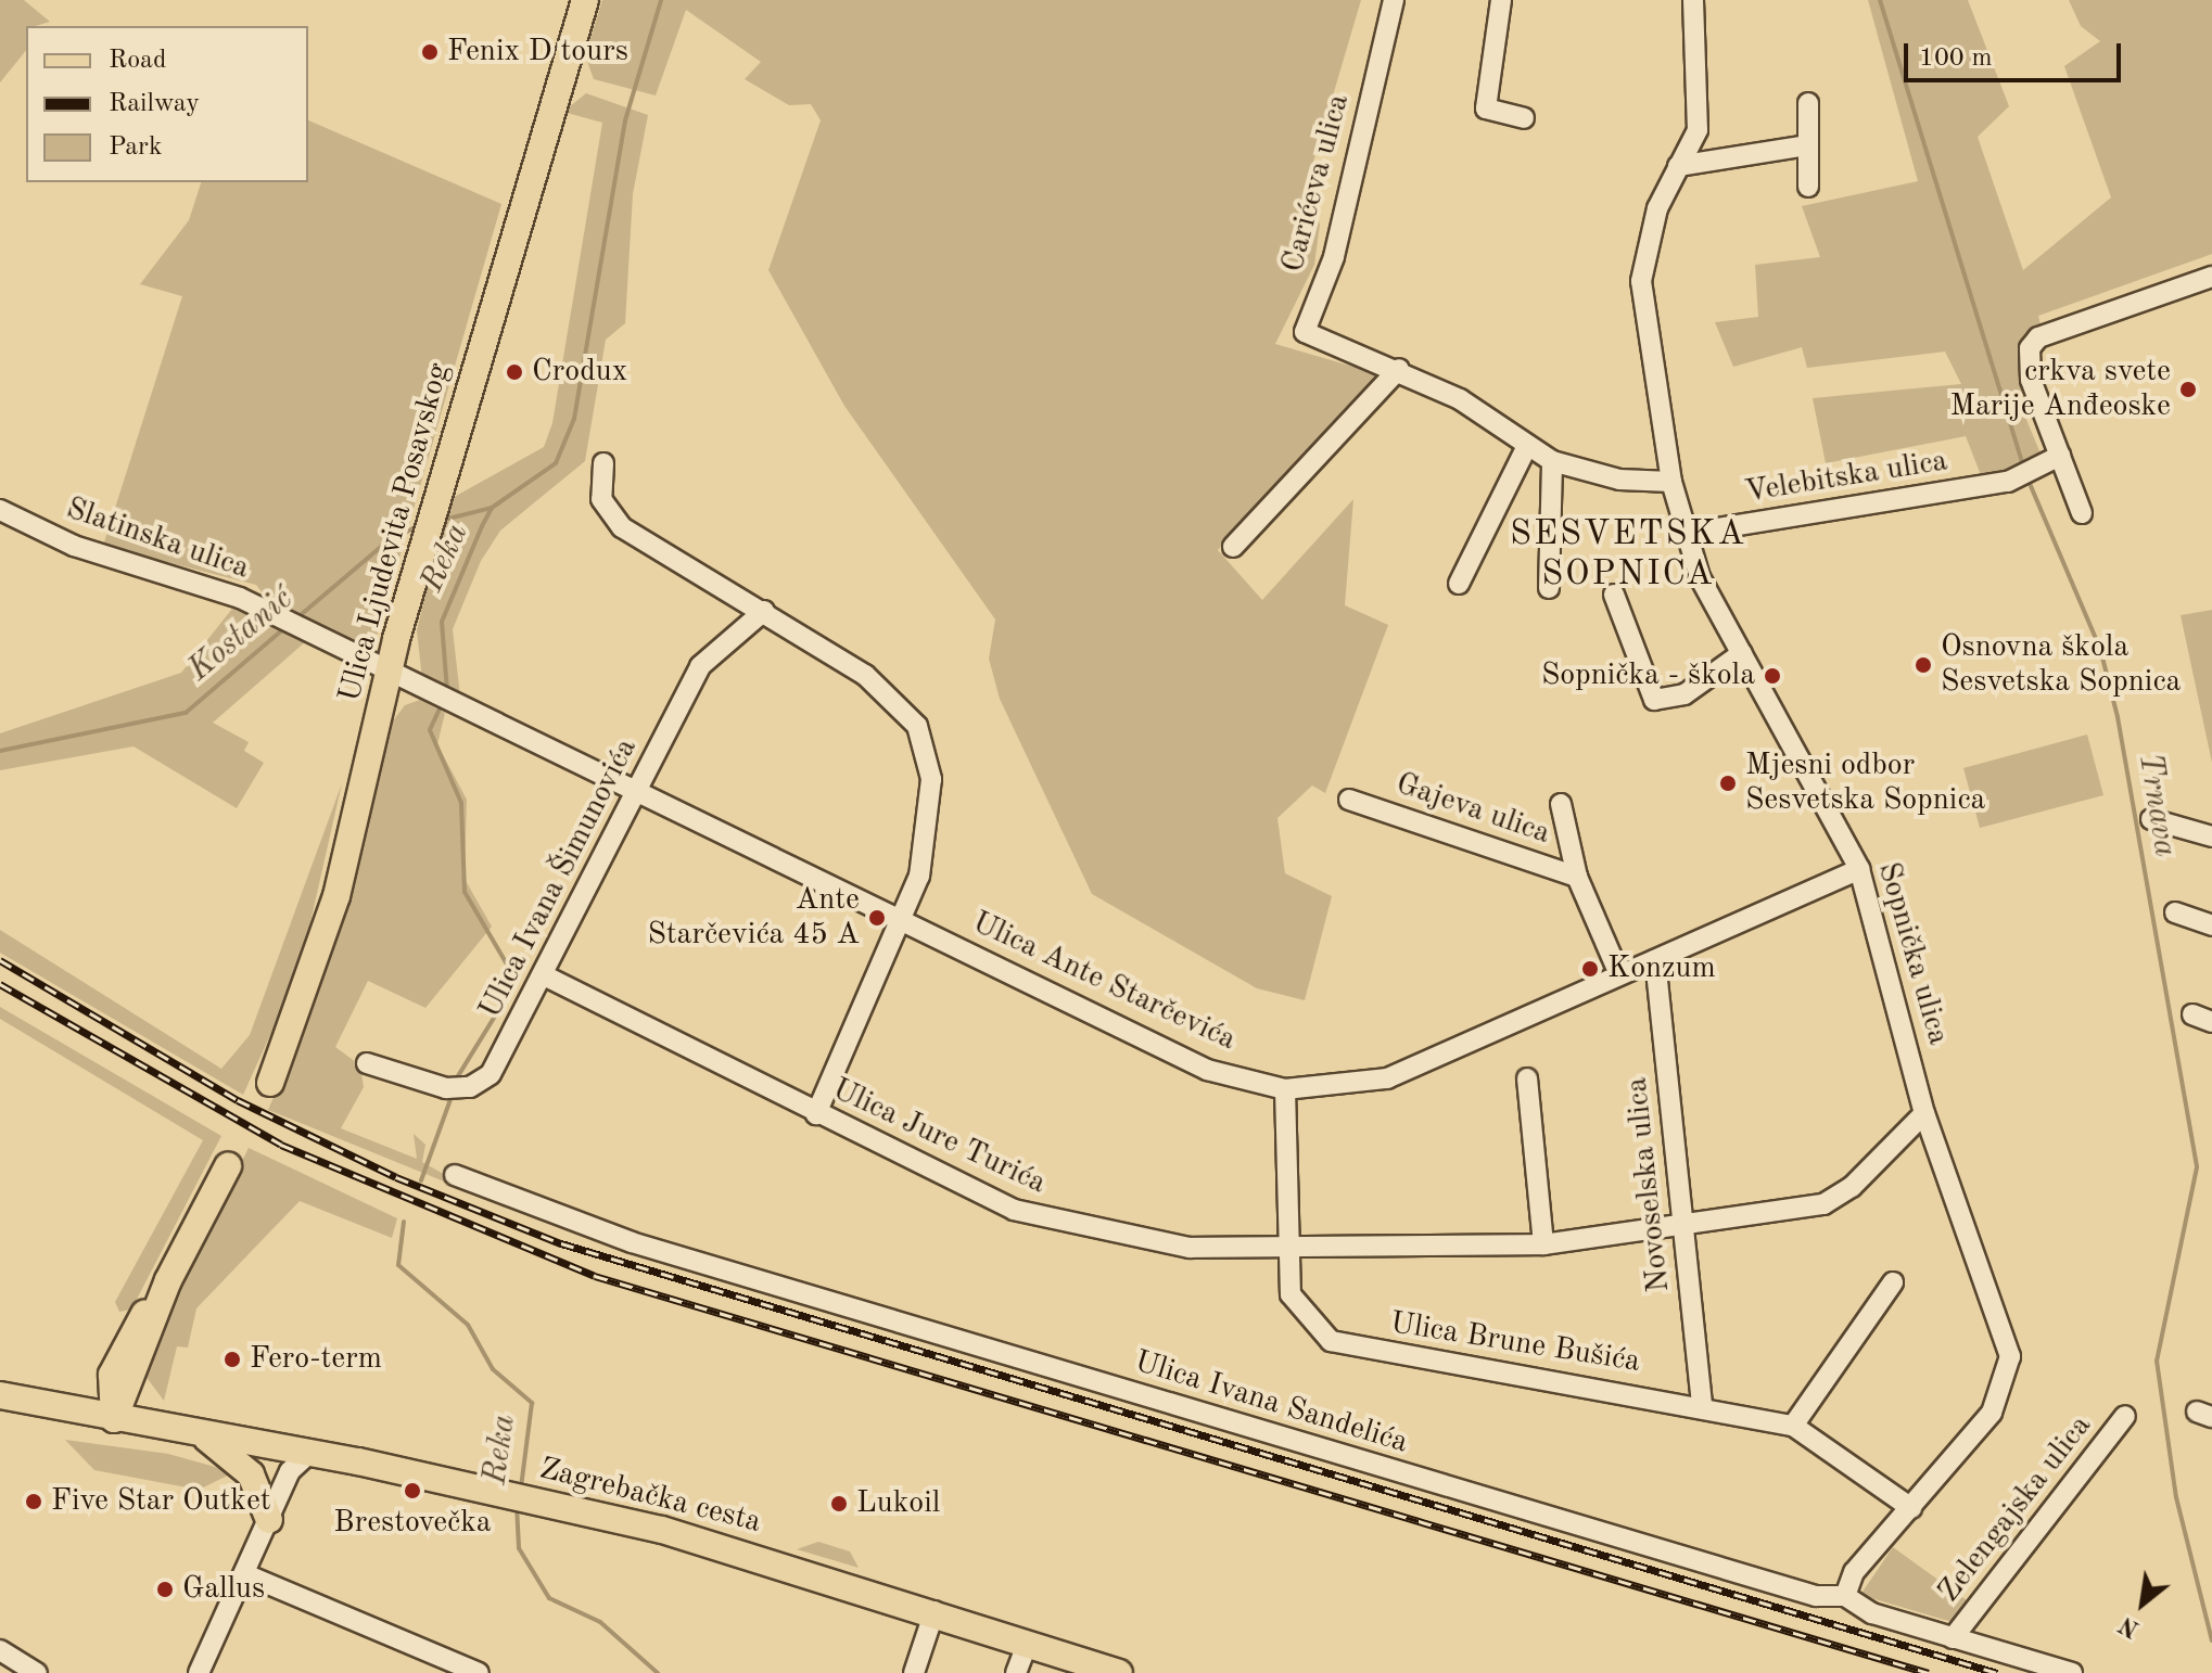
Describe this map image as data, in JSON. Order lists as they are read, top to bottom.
{
  "streets": {
    "main road": ["Ulica Ljudevita Posavskog", "Zagrebačka cesta"],
    "street": [
      "Carićeva ulica",
      "Velebitska ulica",
      "Slatinska ulica",
      "Gajeva ulica",
      "Ulica Ivana Šimunovića",
      "Sopnička ulica",
      "Ulica Ante Starčevića",
      "Ulica Jure Turića",
      "Novoselska ulica",
      "Ulica Brune Bušića",
      "Ulica Ivana Sandelića",
      "Zelengajska ulica"
    ]
  },
  "crossings": [
    ["Carićeva ulica", "Sopnička ulica"],
    ["Velebitska ulica", "Sopnička ulica"],
    ["Ulica Ljudevita Posavskog", "Slatinska ulica"],
    ["Ulica Ljudevita Posavskog", "Ulica Ante Starčevića"],
    ["Slatinska ulica", "Ulica Ante Starčevića"],
    ["Gajeva ulica", "Ulica Ante Starčevića"],
    ["Ulica Ivana Šimunovića", "Ulica Ante Starčevića"],
    ["Ulica Ivana Šimunovića", "Ulica Jure Turića"],
    ["Sopnička ulica", "Ulica Ante Starčevića"],
    ["Sopnička ulica", "Ulica Jure Turića"],
    ["Sopnička ulica", "Ulica Brune Bušića"],
    ["Sopnička ulica", "Ulica Ivana Sandelića"],
    ["Ulica Ante Starčevića", "Novoselska ulica"],
    ["Ulica Ante Starčevića", "Ulica Brune Bušića"],
    ["Ulica Jure Turića", "Novoselska ulica"],
    ["Ulica Jure Turića", "Ulica Brune Bušića"],
    ["Novoselska ulica", "Ulica Brune Bušića"],
    ["Ulica Ivana Sandelića", "Zelengajska ulica"]
  ],
  "districts": ["SESVETSKA SOPNICA"],
  "water": ["Reka", "Kostanić", "Trnava"],
  "places": [
    "Fenix D tours",
    "Crodux",
    "crkva svete Marije Anđeoske",
    "Osnovna škola Sesvetska Sopnica",
    "Sopnička - škola",
    "Mjesni odbor Sesvetska Sopnica",
    "Ante Starčevića 45 A",
    "Konzum",
    "Fero-term",
    "Brestovečka",
    "Five Star Outket",
    "Lukoil",
    "Gallus"
  ],
  "legend": ["Road", "Railway", "Park"],
  "scale_bar": "100 m",
  "north": "bottom left"
}
